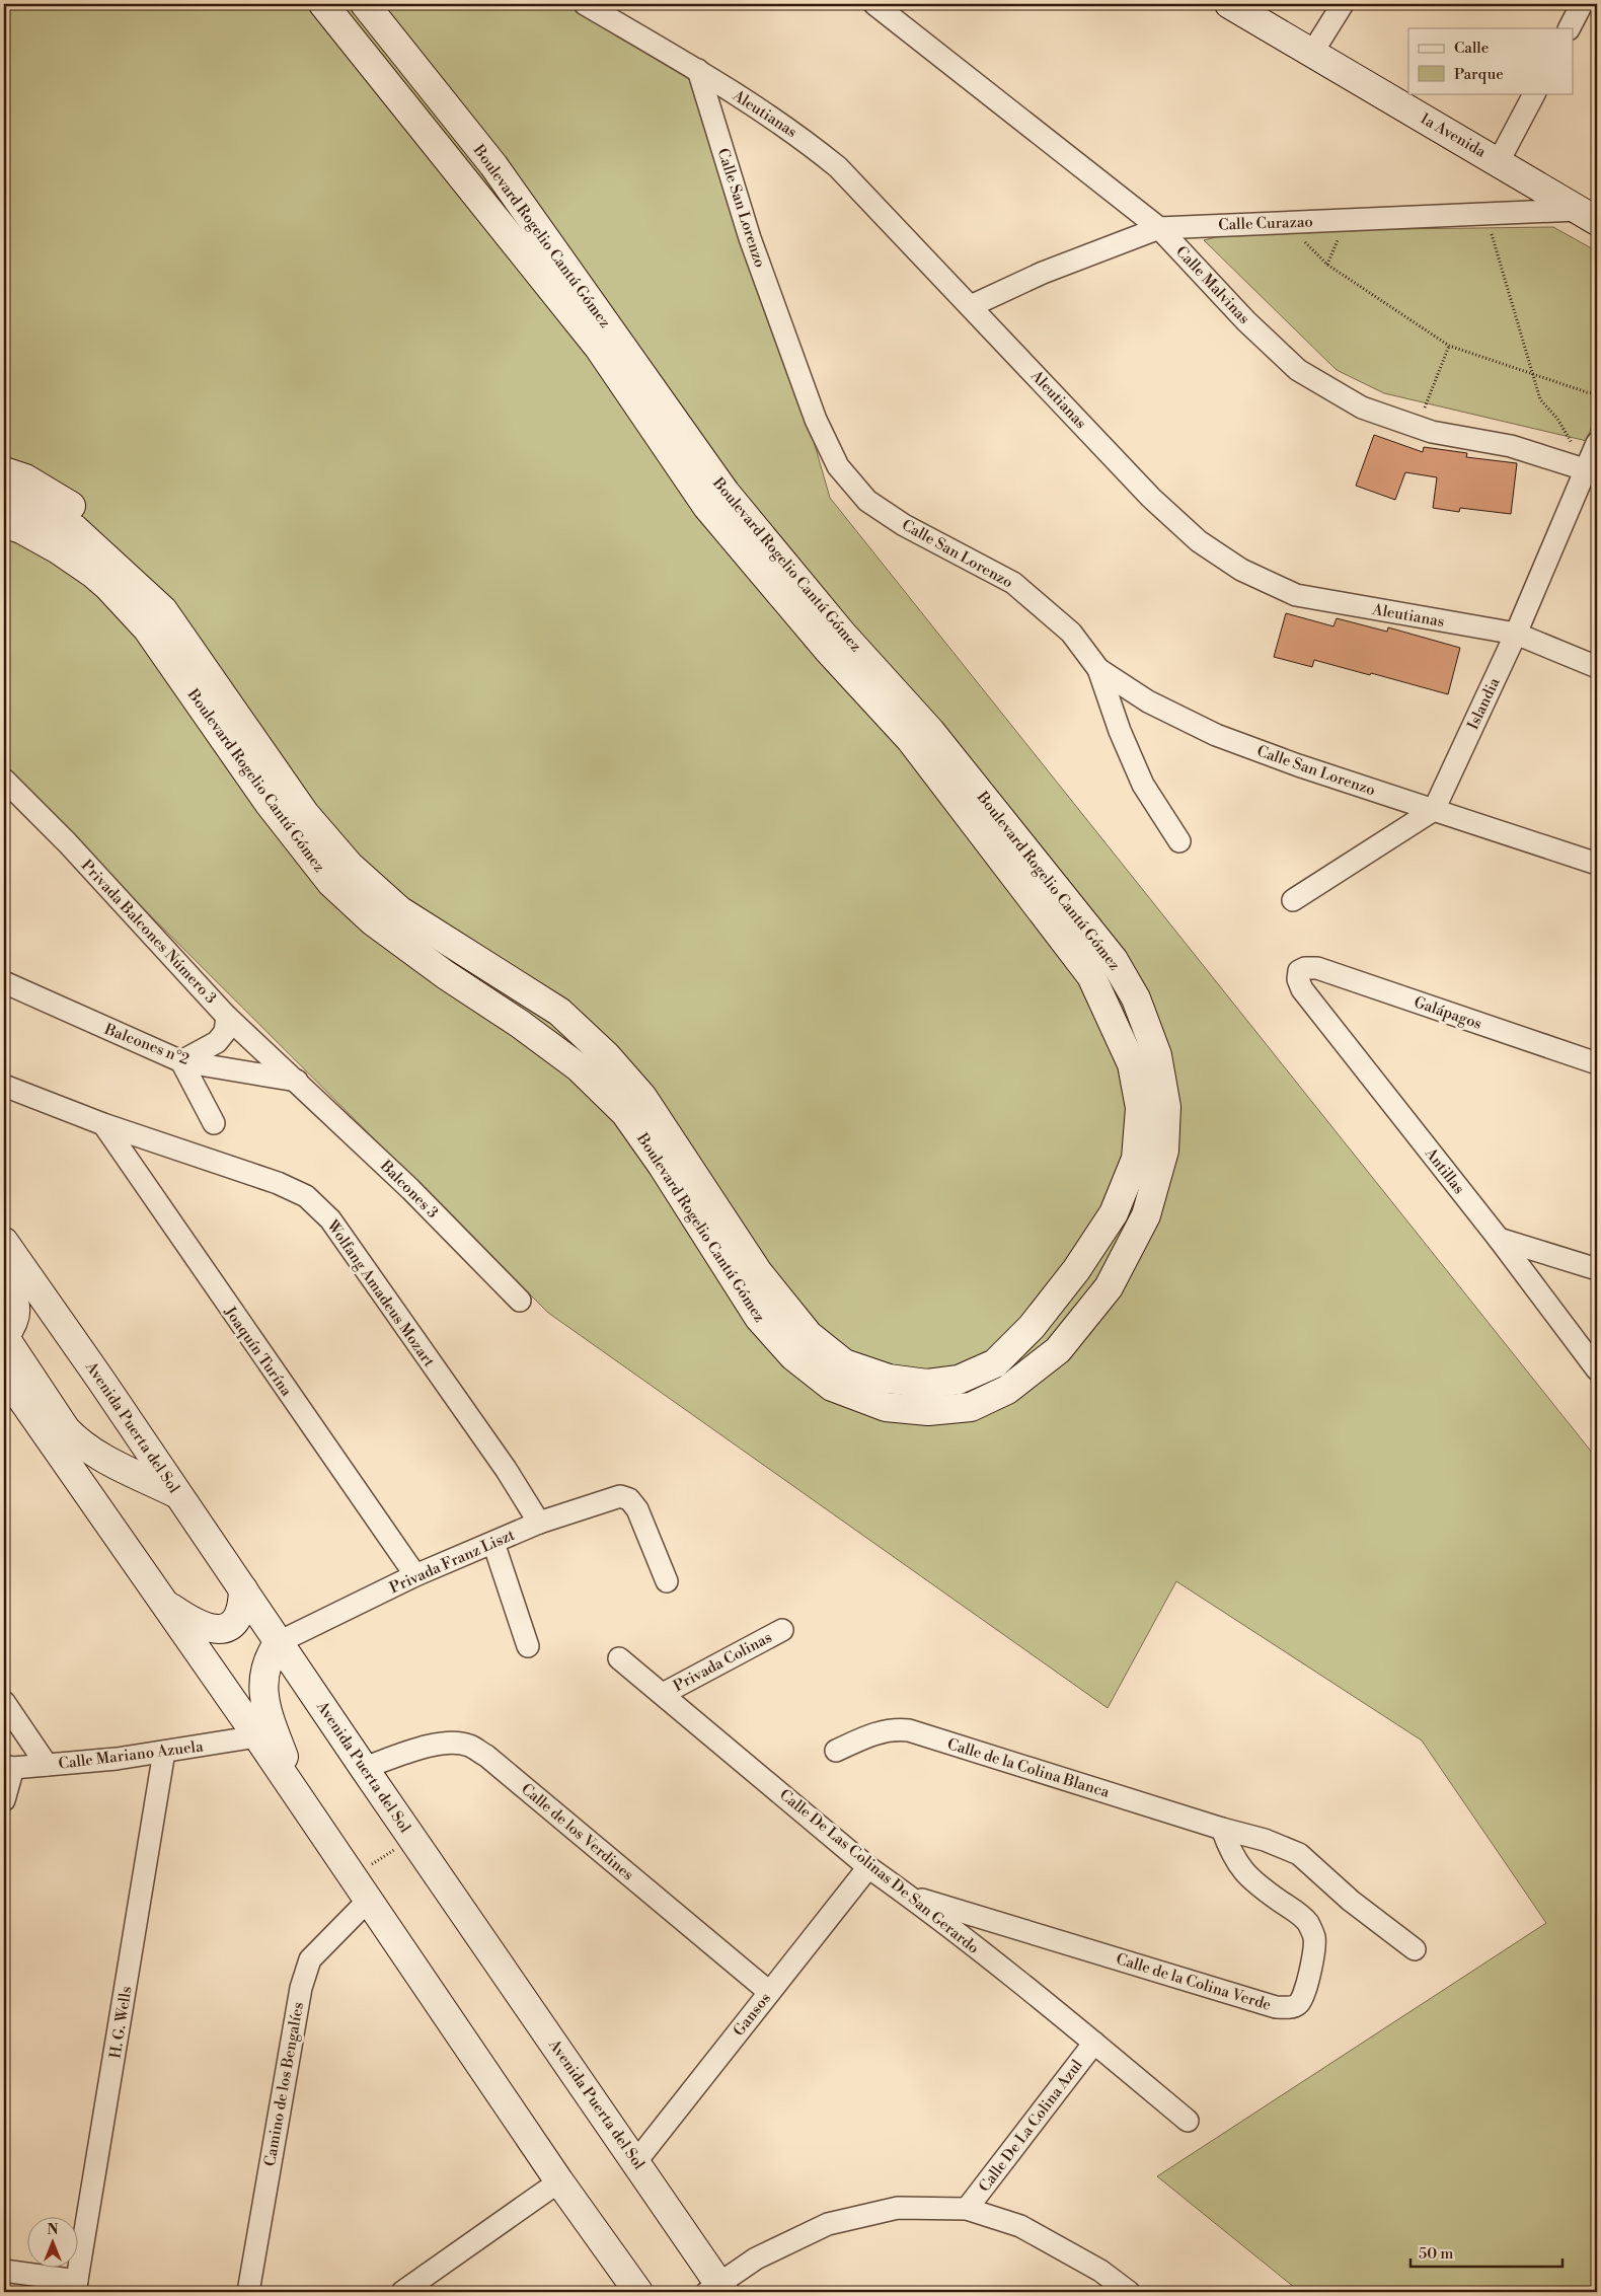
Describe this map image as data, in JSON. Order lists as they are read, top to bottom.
{
  "streets": {
    "main road": ["1a Avenida", "Boulevard Rogelio Cantú Gómez", "Avenida Puerta del Sol"],
    "street": [
      "Aleutianas",
      "Calle San Lorenzo",
      "Calle Curazao",
      "Calle Malvinas",
      "Islandia",
      "Privada Balcones Número 3",
      "Galápagos",
      "Balcones n°2",
      "Antillas",
      "Balcones 3",
      "Wolfang Amadeus Mozart",
      "Joaquín Turína",
      "Privada Franz Liszt",
      "Privada Colinas",
      "Calle Mariano Azuela",
      "Calle de la Colina Blanca",
      "Calle de los Verdines",
      "Calle De Las Colinas De San Gerardo",
      "Calle de la Colina Verde",
      "Gansos",
      "H. G. Wells",
      "Camino de los Bengalíes",
      "Calle De La Colina Azul"
    ]
  },
  "crossings": [
    ["Aleutianas", "Calle San Lorenzo"],
    ["Aleutianas", "Calle Curazao"],
    ["Aleutianas", "Islandia"],
    ["1a Avenida", "Calle Curazao"],
    ["Calle San Lorenzo", "Islandia"],
    ["Calle Curazao", "Calle Malvinas"],
    ["Calle Malvinas", "Islandia"],
    ["Privada Balcones Número 3", "Balcones n°2"],
    ["Privada Balcones Número 3", "Balcones 3"],
    ["Galápagos", "Antillas"],
    ["Balcones n°2", "Balcones 3"],
    ["Wolfang Amadeus Mozart", "Joaquín Turína"],
    ["Wolfang Amadeus Mozart", "Privada Franz Liszt"],
    ["Joaquín Turína", "Privada Franz Liszt"],
    ["Avenida Puerta del Sol", "Privada Franz Liszt"],
    ["Avenida Puerta del Sol", "Calle de los Verdines"],
    ["Avenida Puerta del Sol", "Gansos"],
    ["Privada Colinas", "Calle De Las Colinas De San Gerardo"],
    ["Calle Mariano Azuela", "H. G. Wells"],
    ["Calle de la Colina Blanca", "Calle de la Colina Verde"],
    ["Calle de los Verdines", "Gansos"],
    ["Calle De Las Colinas De San Gerardo", "Calle de la Colina Verde"],
    ["Calle De Las Colinas De San Gerardo", "Gansos"],
    ["Calle De Las Colinas De San Gerardo", "Calle De La Colina Azul"]
  ],
  "legend": ["Calle", "Parque"],
  "scale_bar": "50 m",
  "north": "top"
}
